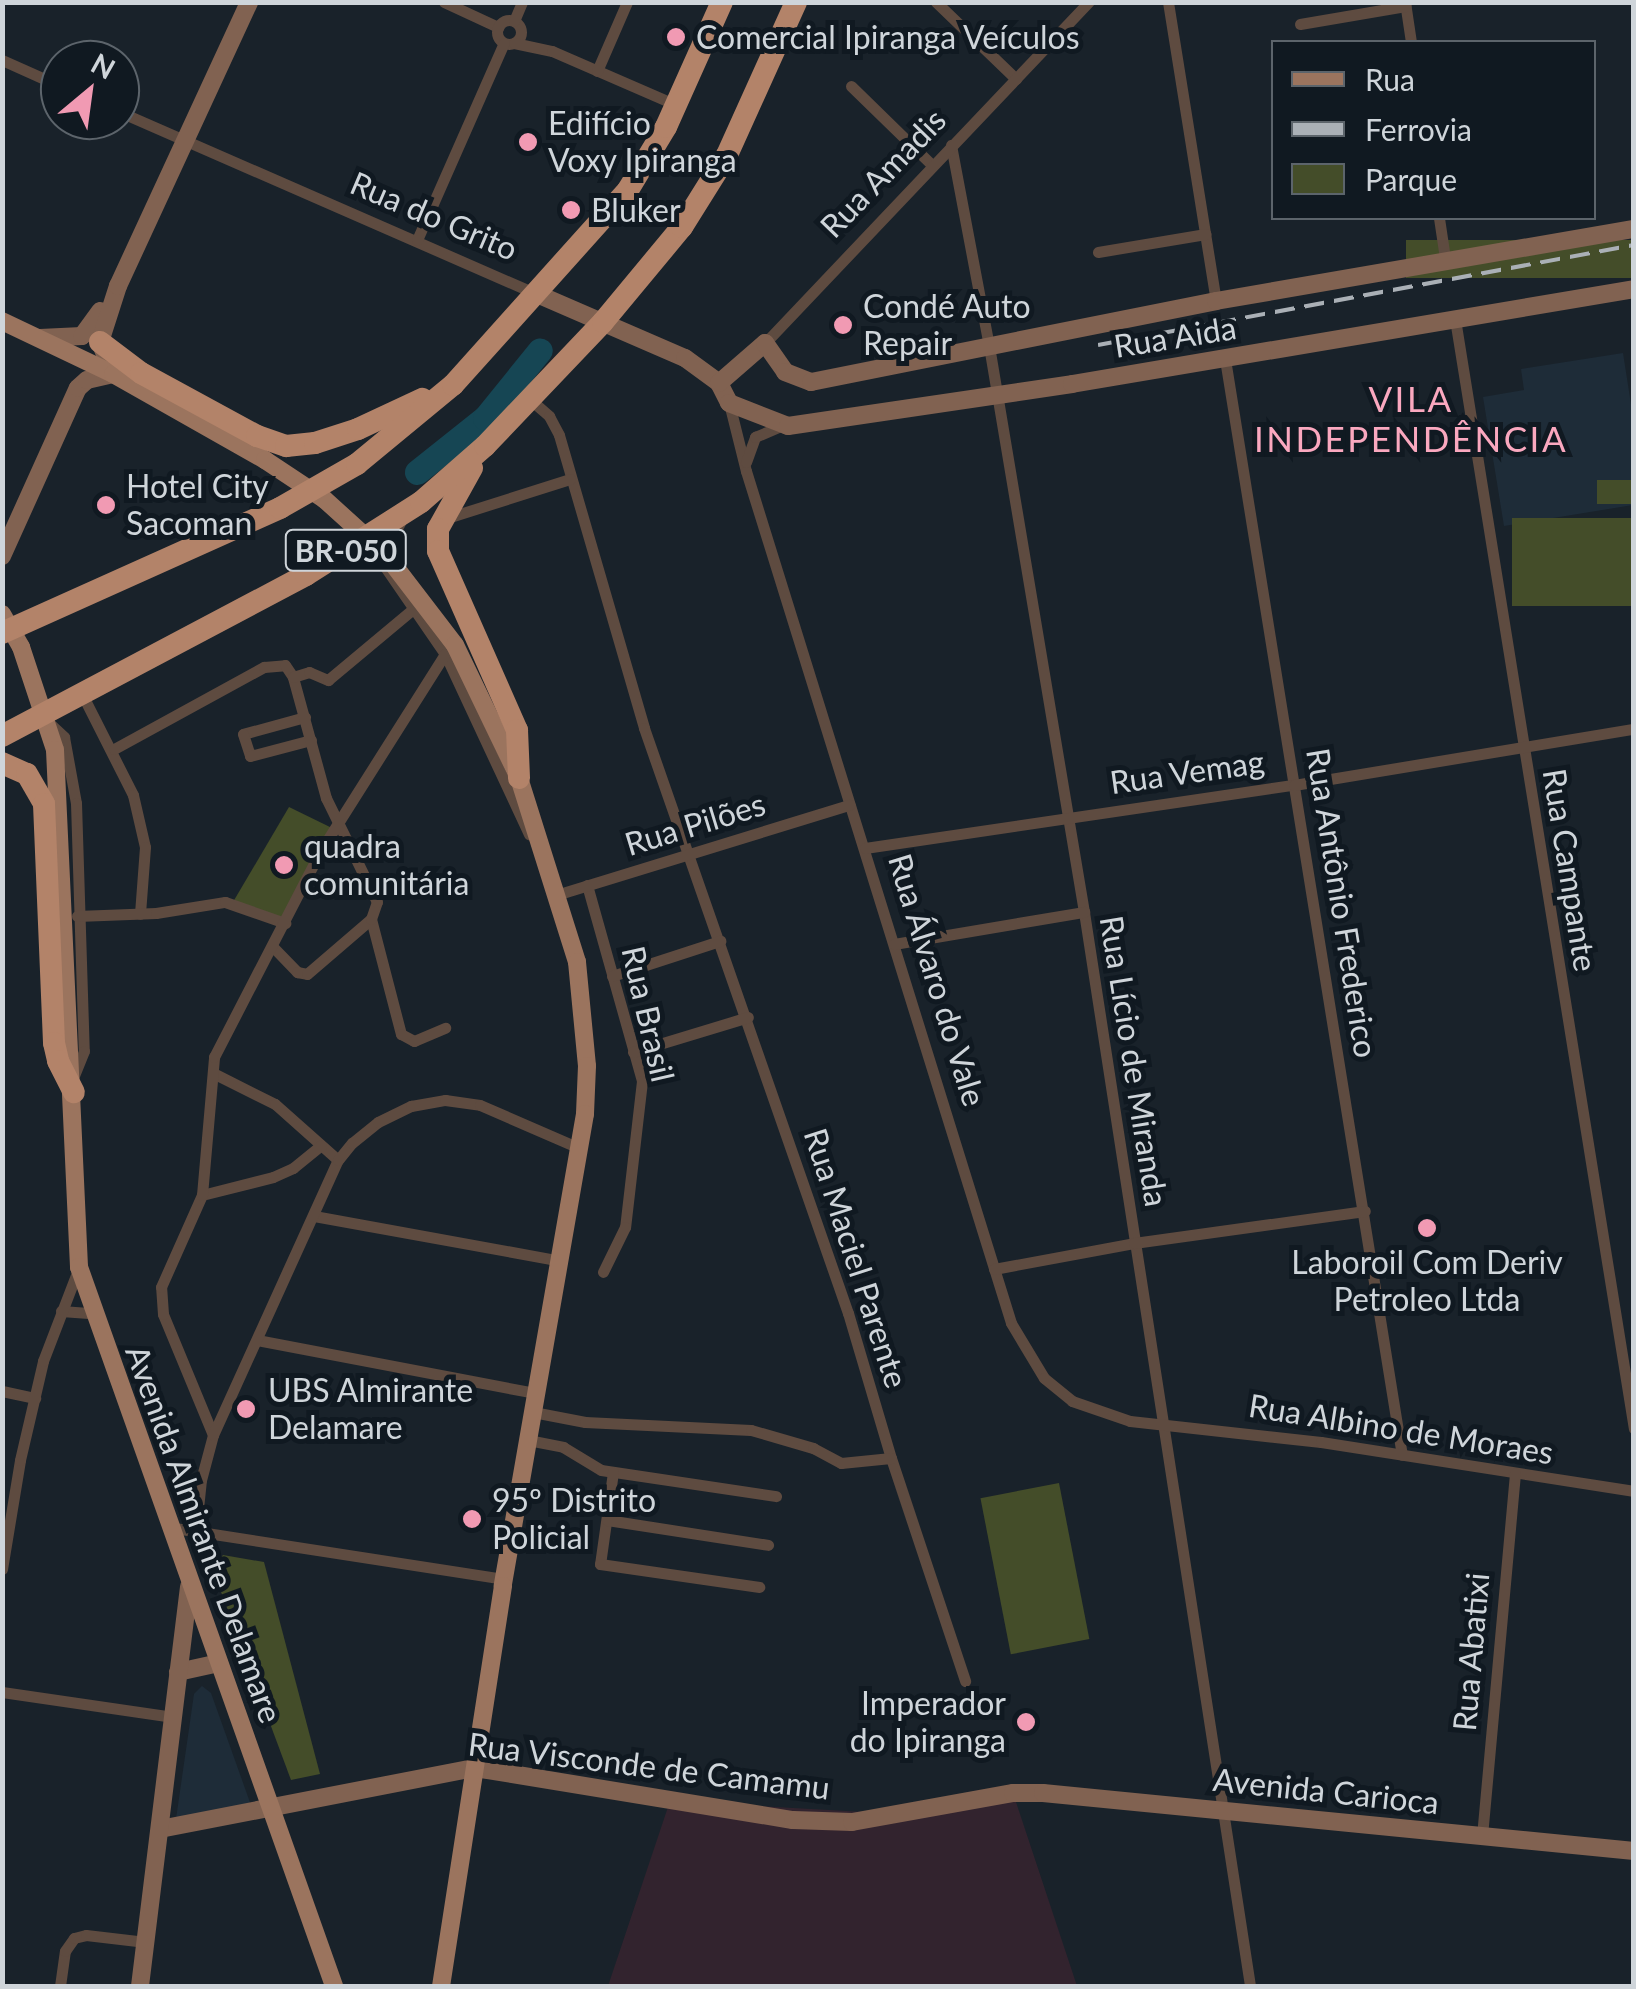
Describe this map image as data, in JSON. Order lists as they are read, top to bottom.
{
  "streets": {
    "highway": ["BR-050"],
    "main road": ["Avenida Almirante Delamare"],
    "street": [
      "Rua Amadis",
      "Rua do Grito",
      "Rua Aida",
      "Rua Vemag",
      "Rua Pilões",
      "Rua Campante",
      "Rua Antônio Frederico",
      "Rua Álvaro do Vale",
      "Rua Brasil",
      "Rua Lício de Miranda",
      "Rua Maciel Parente",
      "Rua Albino de Moraes",
      "Rua Abatixi",
      "Rua Visconde de Camamu",
      "Avenida Carioca"
    ]
  },
  "crossings": [
    ["Rua Amadis", "Rua do Grito"],
    ["Rua Amadis", "Rua Aida"],
    ["Rua Amadis", "Rua Álvaro do Vale"],
    ["Rua Amadis", "Rua Lício de Miranda"],
    ["Rua do Grito", "BR-050"],
    ["Rua do Grito", "Rua Álvaro do Vale"],
    ["Rua Aida", "Rua Campante"],
    ["Rua Aida", "Rua Antônio Frederico"],
    ["Rua Aida", "Rua Lício de Miranda"],
    ["BR-050", "Rua Maciel Parente"],
    ["BR-050", "Avenida Almirante Delamare"],
    ["Rua Vemag", "Rua Campante"],
    ["Rua Vemag", "Rua Antônio Frederico"],
    ["Rua Vemag", "Rua Álvaro do Vale"],
    ["Rua Vemag", "Rua Lício de Miranda"],
    ["Rua Pilões", "Rua Álvaro do Vale"],
    ["Rua Pilões", "Rua Brasil"],
    ["Rua Pilões", "Rua Maciel Parente"],
    ["Rua Antônio Frederico", "Rua Albino de Moraes"],
    ["Rua Álvaro do Vale", "Rua Lício de Miranda"],
    ["Rua Álvaro do Vale", "Rua Albino de Moraes"],
    ["Rua Lício de Miranda", "Rua Albino de Moraes"],
    ["Rua Lício de Miranda", "Avenida Carioca"],
    ["Rua Albino de Moraes", "Rua Abatixi"],
    ["Avenida Almirante Delamare", "Rua Visconde de Camamu"],
    ["Rua Abatixi", "Avenida Carioca"],
    ["Rua Visconde de Camamu", "Avenida Carioca"]
  ],
  "districts": ["VILA INDEPENDÊNCIA"],
  "places": [
    "Comercial Ipiranga Veículos",
    "Edifício Voxy Ipiranga",
    "Bluker",
    "Condé Auto Repair",
    "Hotel City Sacoman",
    "quadra comunitária",
    "Laboroil Com Deriv Petroleo Ltda",
    "UBS Almirante Delamare",
    "95º Distrito Policial",
    "Imperador do Ipiranga"
  ],
  "legend": ["Rua", "Ferrovia", "Parque"],
  "north": "top right"
}
